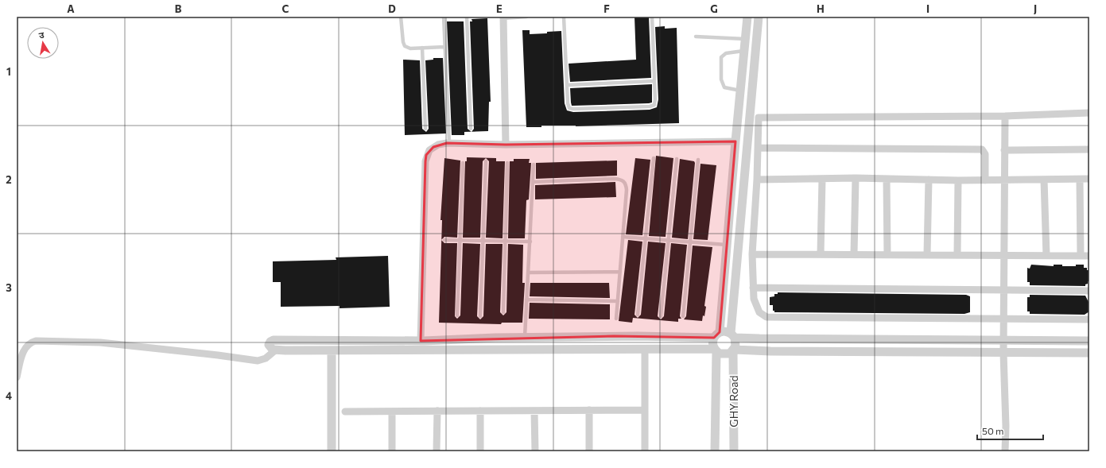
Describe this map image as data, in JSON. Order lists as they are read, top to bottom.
{
  "streets": {
    "street": ["GHY Road"]
  },
  "scale_bar": "50 m",
  "north": "top",
  "grid": {
    "columns": [
      "A",
      "B",
      "C",
      "D",
      "E",
      "F",
      "G",
      "H",
      "I",
      "J"
    ],
    "rows": [
      "1",
      "2",
      "3",
      "4"
    ]
  }
}
